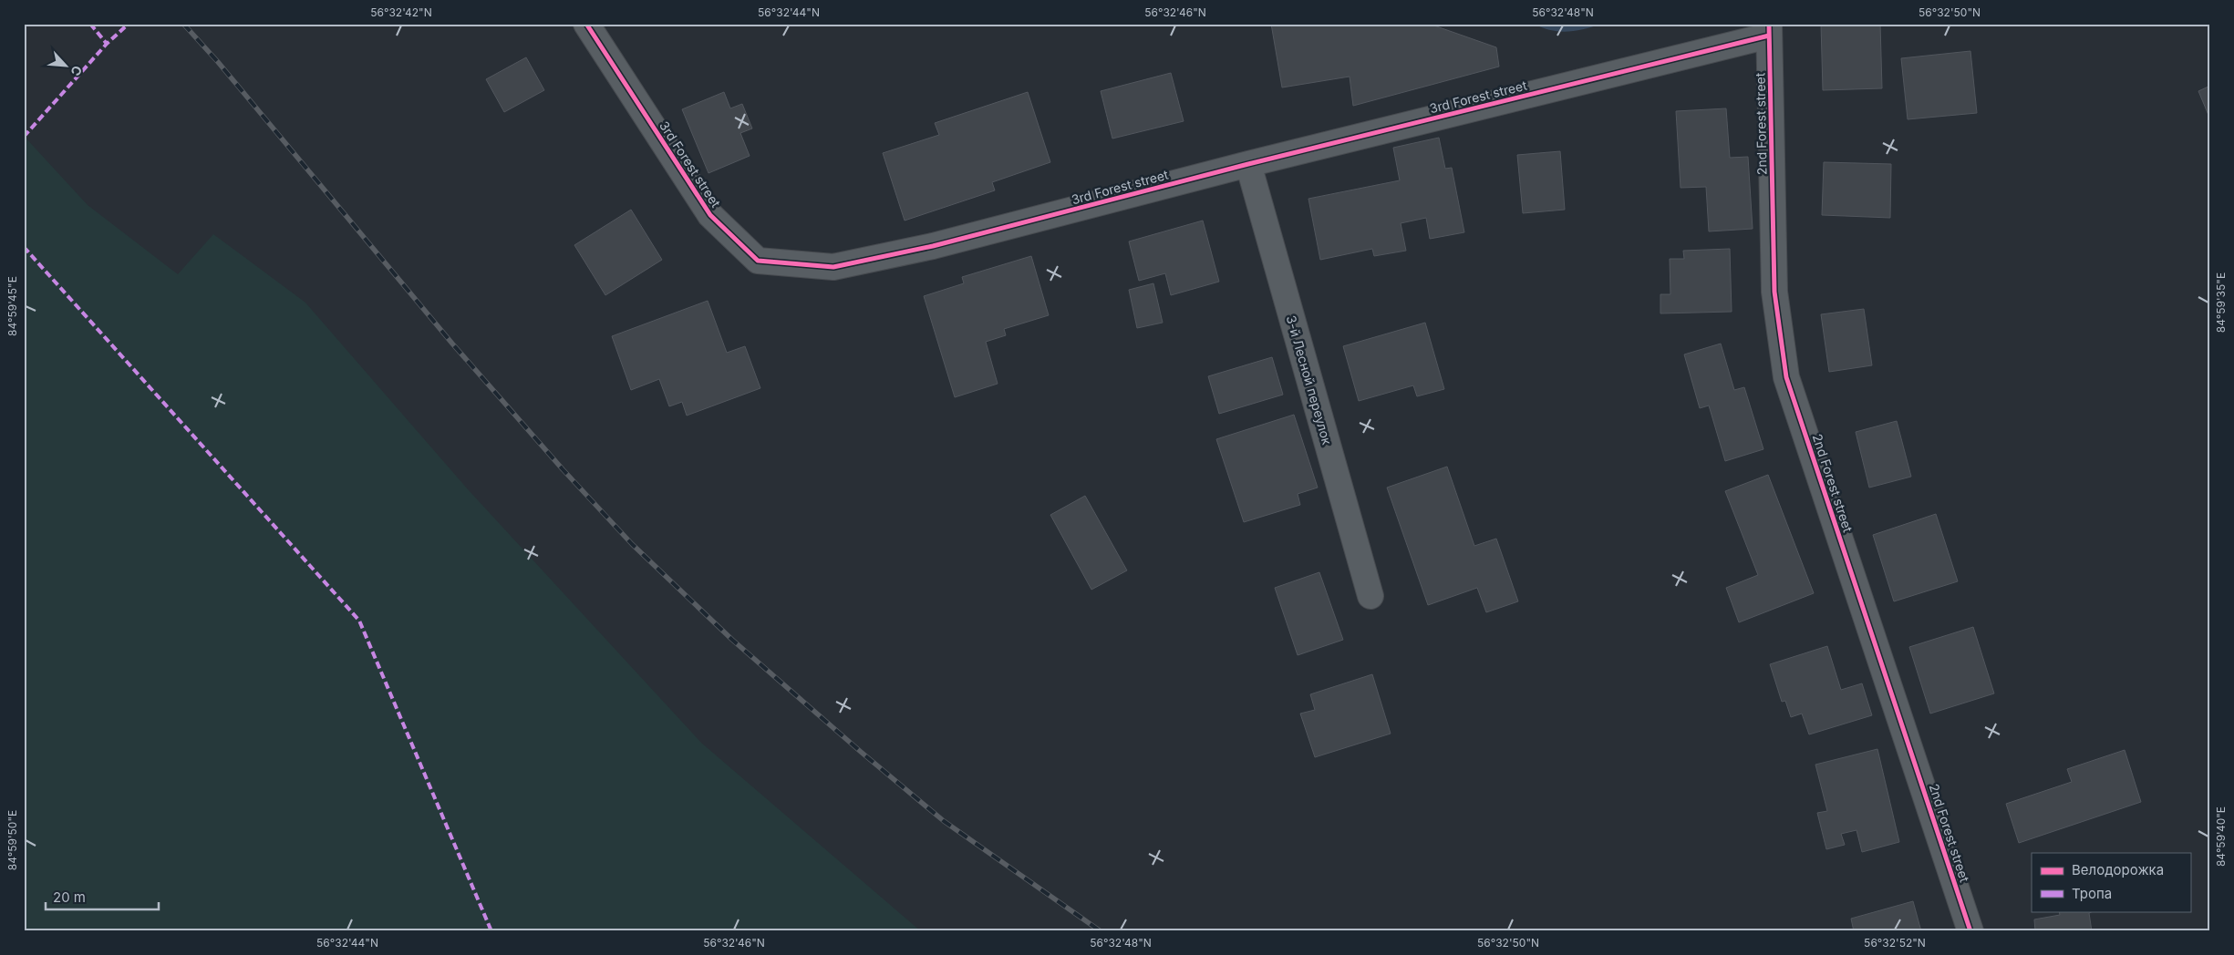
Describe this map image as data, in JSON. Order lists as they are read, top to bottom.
{
  "streets": {
    "street": ["3rd Forest street", "2nd Forest street", "3-й Лесной переулок"]
  },
  "crossings": [
    ["3rd Forest street", "2nd Forest street"],
    ["3rd Forest street", "3-й Лесной переулок"]
  ],
  "legend": ["Велодорожка", "Тропа"],
  "scale_bar": "20 m",
  "north": "bottom right",
  "coordinates": [
    "56°32'42\"N",
    "56°32'44\"N",
    "56°32'46\"N",
    "56°32'48\"N",
    "56°32'50\"N",
    "84°59'35\"E",
    "84°59'45\"E",
    "84°59'40\"E",
    "84°59'50\"E",
    "56°32'52\"N"
  ]
}
